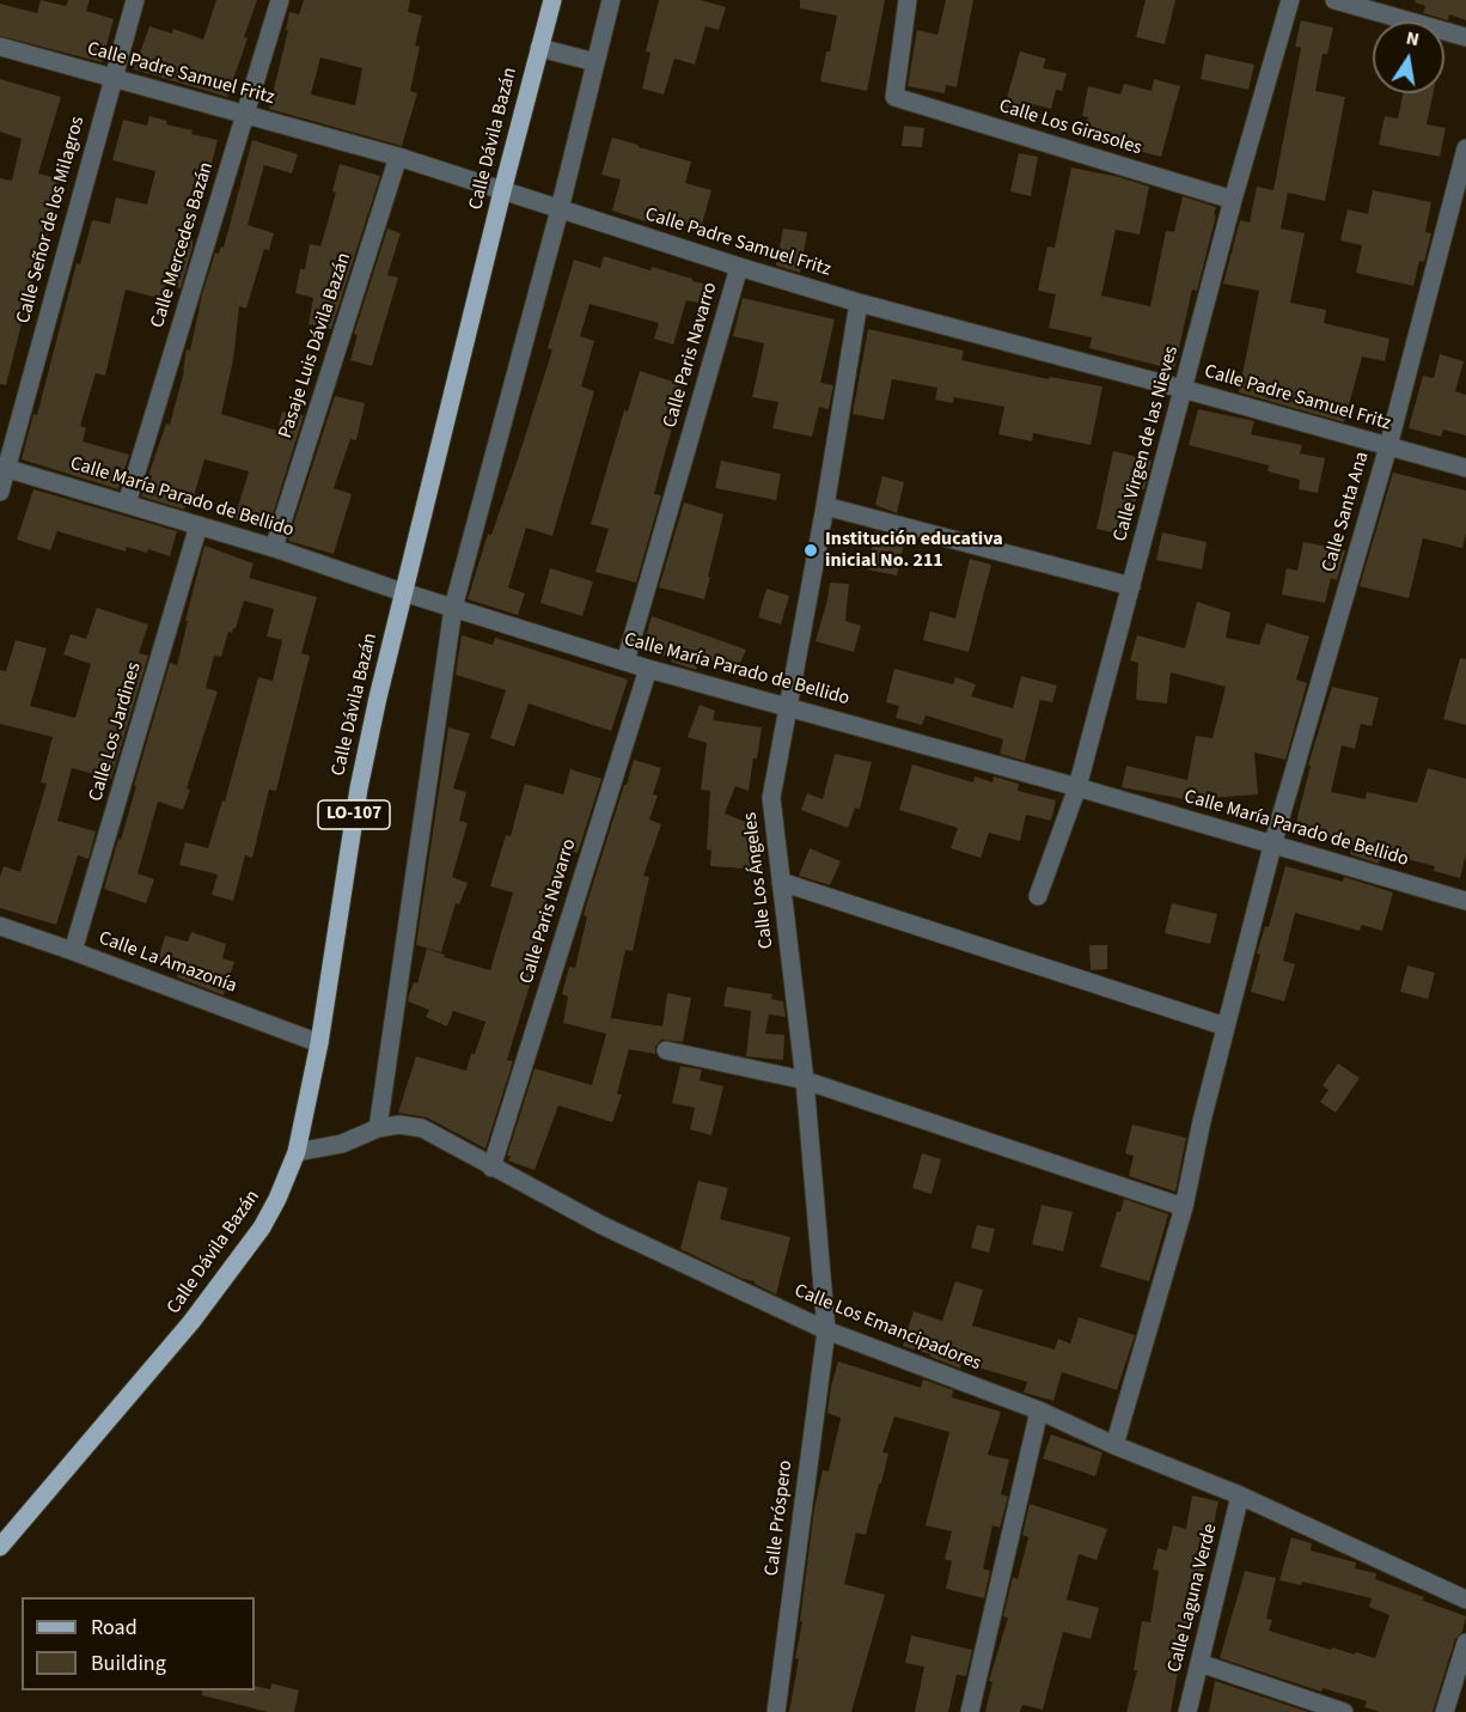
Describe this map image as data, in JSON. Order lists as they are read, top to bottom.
{
  "streets": {
    "main road": ["Calle Dávila Bazán", "LO-107"],
    "street": [
      "Calle Padre Samuel Fritz",
      "Calle Los Girasoles",
      "Calle Señor de los Milagros",
      "Calle Mercedes Bazán",
      "Pasaje Luis Dávila Bazán",
      "Calle Paris Navarro",
      "Calle Virgen de las Nieves",
      "Calle María Parado de Bellido",
      "Calle Santa Ana",
      "Calle Los Jardines",
      "Calle Los Ángeles",
      "Calle La Amazonía",
      "Calle Los Emancipadores",
      "Calle Próspero",
      "Calle Laguna Verde"
    ]
  },
  "crossings": [
    ["Calle Padre Samuel Fritz", "Calle Dávila Bazán"],
    ["Calle Padre Samuel Fritz", "Calle Señor de los Milagros"],
    ["Calle Padre Samuel Fritz", "Calle Mercedes Bazán"],
    ["Calle Padre Samuel Fritz", "Pasaje Luis Dávila Bazán"],
    ["Calle Padre Samuel Fritz", "Calle Paris Navarro"],
    ["Calle Padre Samuel Fritz", "Calle Virgen de las Nieves"],
    ["Calle Padre Samuel Fritz", "Calle Santa Ana"],
    ["Calle Padre Samuel Fritz", "Calle Los Ángeles"],
    ["Calle Los Girasoles", "Calle Virgen de las Nieves"],
    ["Calle Dávila Bazán", "Calle María Parado de Bellido"],
    ["Calle Dávila Bazán", "Calle La Amazonía"],
    ["Calle Dávila Bazán", "Calle Los Emancipadores"],
    ["Calle Señor de los Milagros", "Calle María Parado de Bellido"],
    ["Calle Mercedes Bazán", "Calle María Parado de Bellido"],
    ["Pasaje Luis Dávila Bazán", "Calle María Parado de Bellido"],
    ["Calle Paris Navarro", "Calle María Parado de Bellido"],
    ["Calle Paris Navarro", "Calle Los Emancipadores"],
    ["Calle Virgen de las Nieves", "Calle María Parado de Bellido"],
    ["Calle María Parado de Bellido", "Calle Santa Ana"],
    ["Calle María Parado de Bellido", "Calle Los Jardines"],
    ["Calle María Parado de Bellido", "Calle Los Ángeles"],
    ["Calle Santa Ana", "Calle Los Emancipadores"],
    ["Calle Los Jardines", "Calle La Amazonía"],
    ["Calle Los Ángeles", "Calle Los Emancipadores"],
    ["Calle Los Ángeles", "Calle Próspero"],
    ["Calle Los Emancipadores", "Calle Próspero"],
    ["Calle Los Emancipadores", "Calle Laguna Verde"]
  ],
  "places": ["Institución educativa inicial No. 211"],
  "legend": ["Road", "Building"],
  "north": "top"
}
